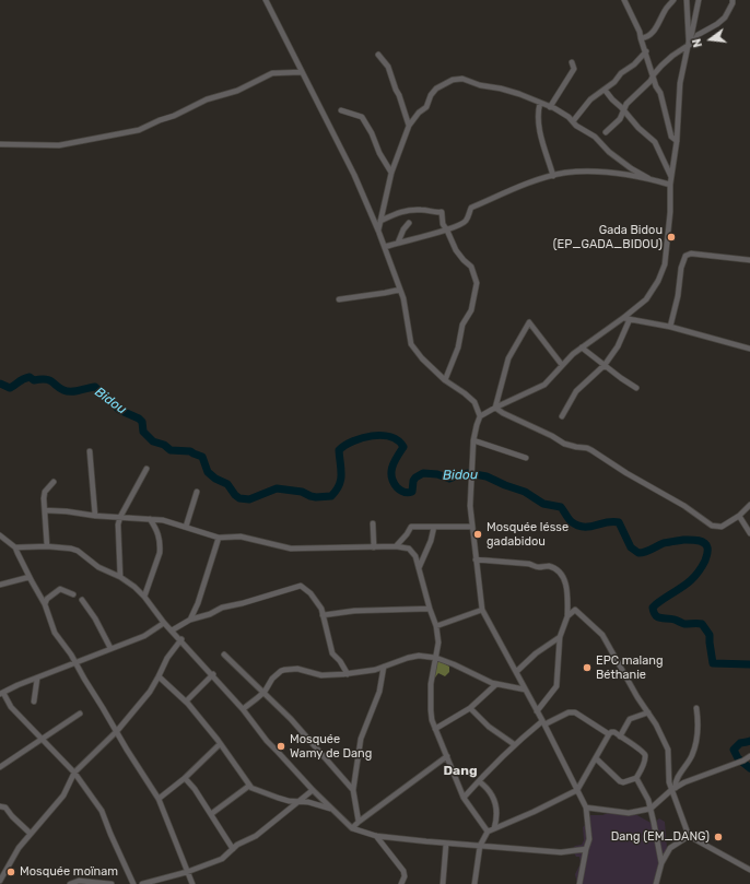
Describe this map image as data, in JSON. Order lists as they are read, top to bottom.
{
  "districts": ["Dang"],
  "water": ["Bidou"],
  "places": [
    "Gada Bidou (EP_GADA_BIDOU)",
    "Mosquée lésse gadabidou",
    "EPC malang Béthanie",
    "Mosquée Wamy de Dang",
    "Dang (EM_DANG)",
    "Mosquée moïnam"
  ],
  "north": "left"
}
